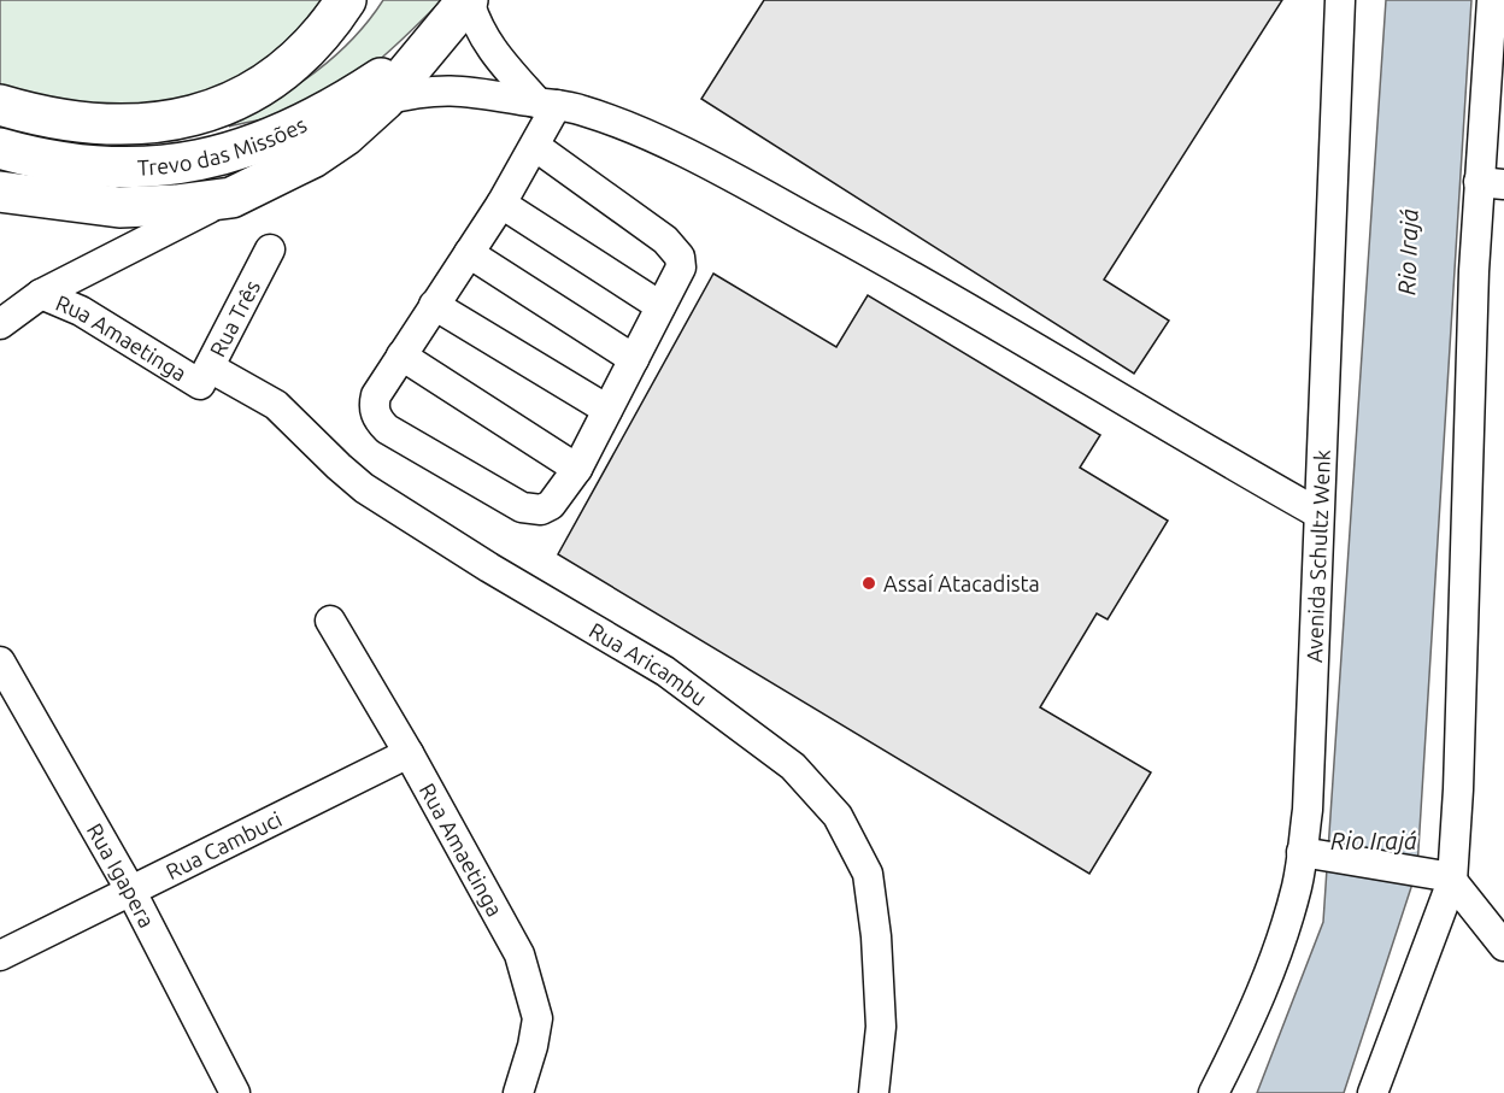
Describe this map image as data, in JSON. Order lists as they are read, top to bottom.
{
  "streets": {
    "highway": ["Trevo das Missões"],
    "street": [
      "Rua Três",
      "Rua Amaetinga",
      "Avenida Schultz Wenk",
      "Rua Aricambu",
      "Rua Cambuci",
      "Rua Igapera"
    ]
  },
  "crossings": [
    ["Rua Três", "Rua Amaetinga"],
    ["Rua Três", "Rua Aricambu"],
    ["Rua Amaetinga", "Rua Aricambu"],
    ["Rua Amaetinga", "Rua Cambuci"],
    ["Rua Cambuci", "Rua Igapera"]
  ],
  "water": ["Rio Irajá"],
  "places": ["Assaí Atacadista"]
}
